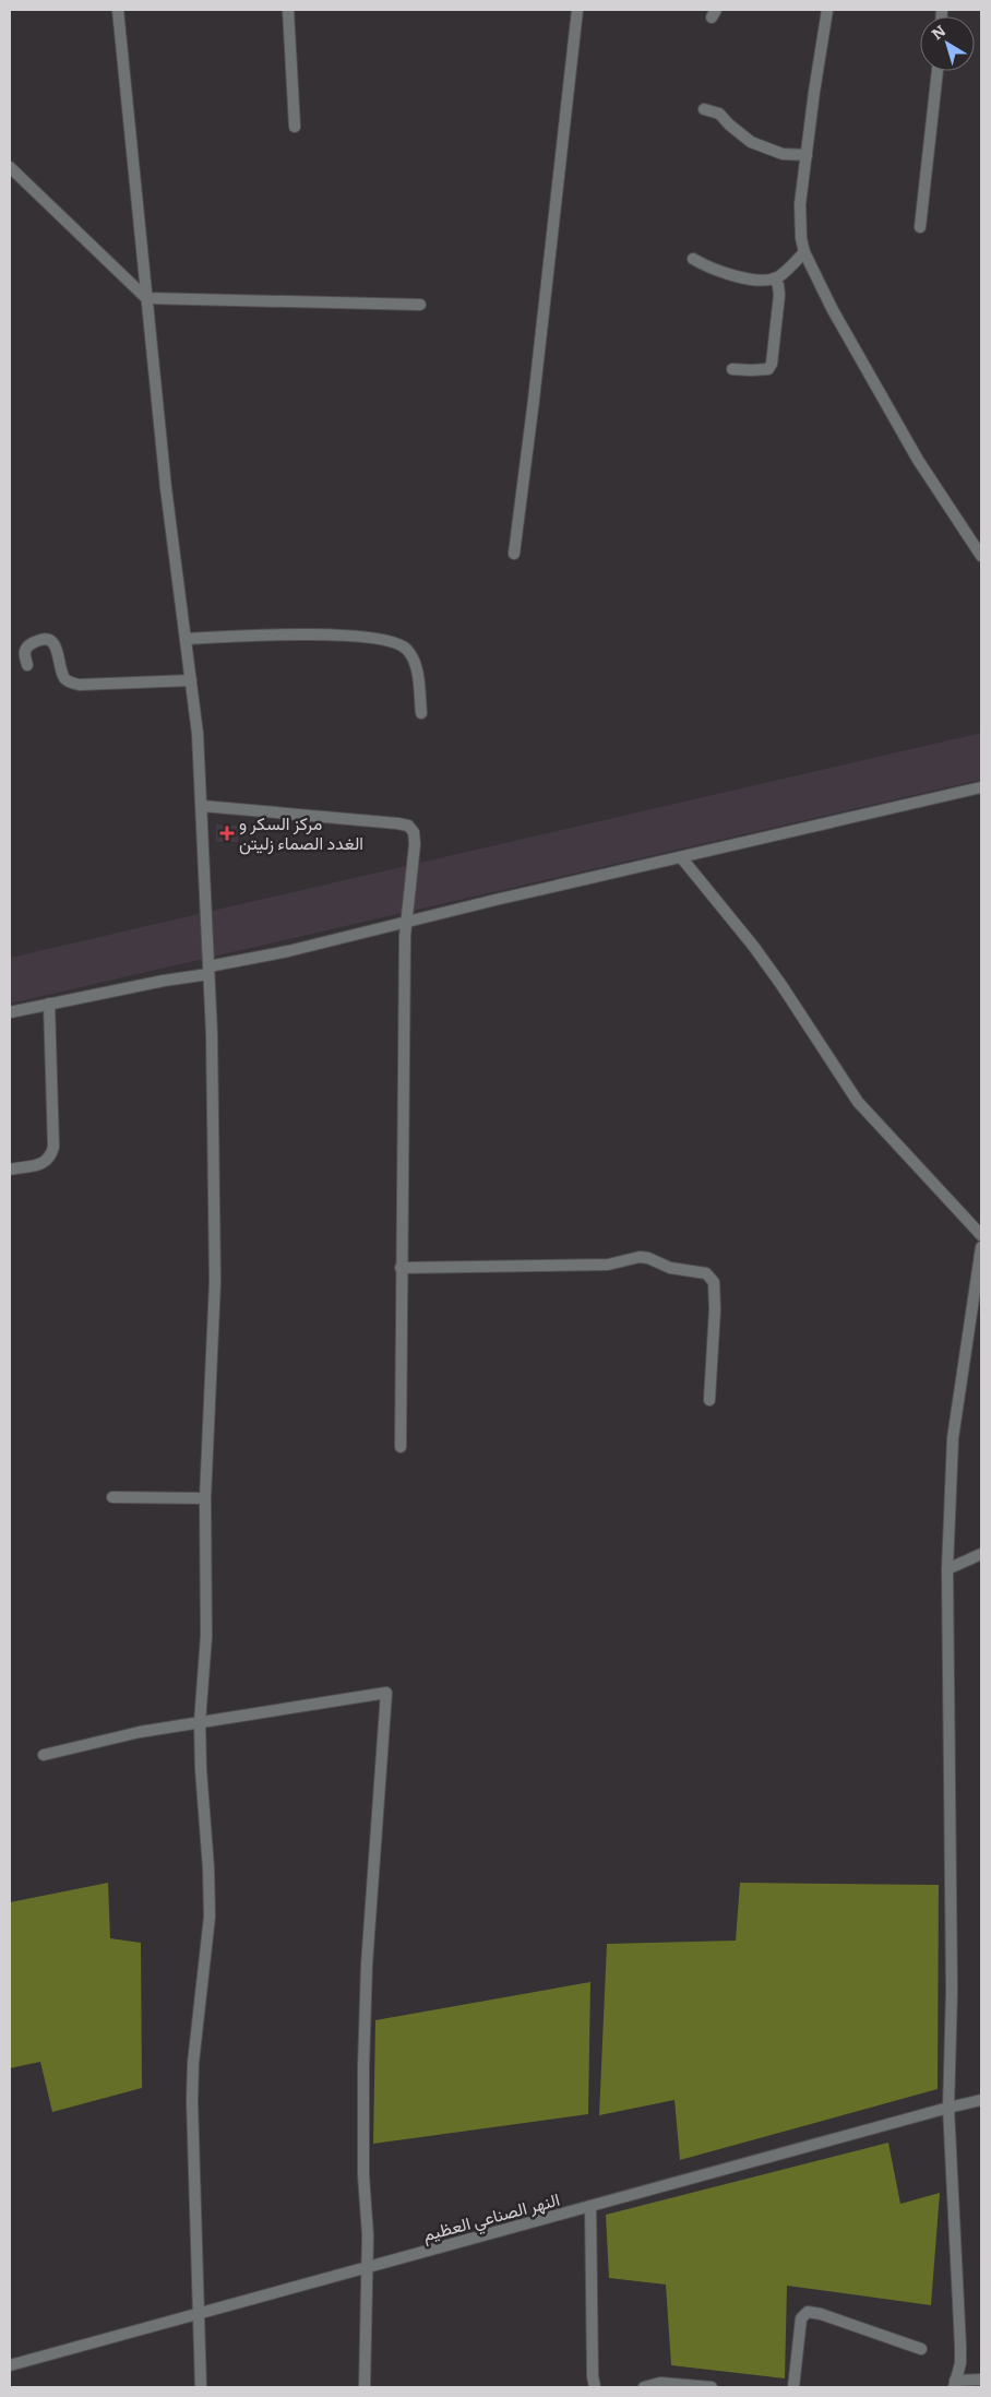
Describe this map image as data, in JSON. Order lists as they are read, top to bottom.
{
  "streets": {
    "street": ["النهر الصناعي العظيم"]
  },
  "places": {
    "health": ["مركز السكر و الغدد الصماء زليتن"]
  },
  "north": "top left"
}
